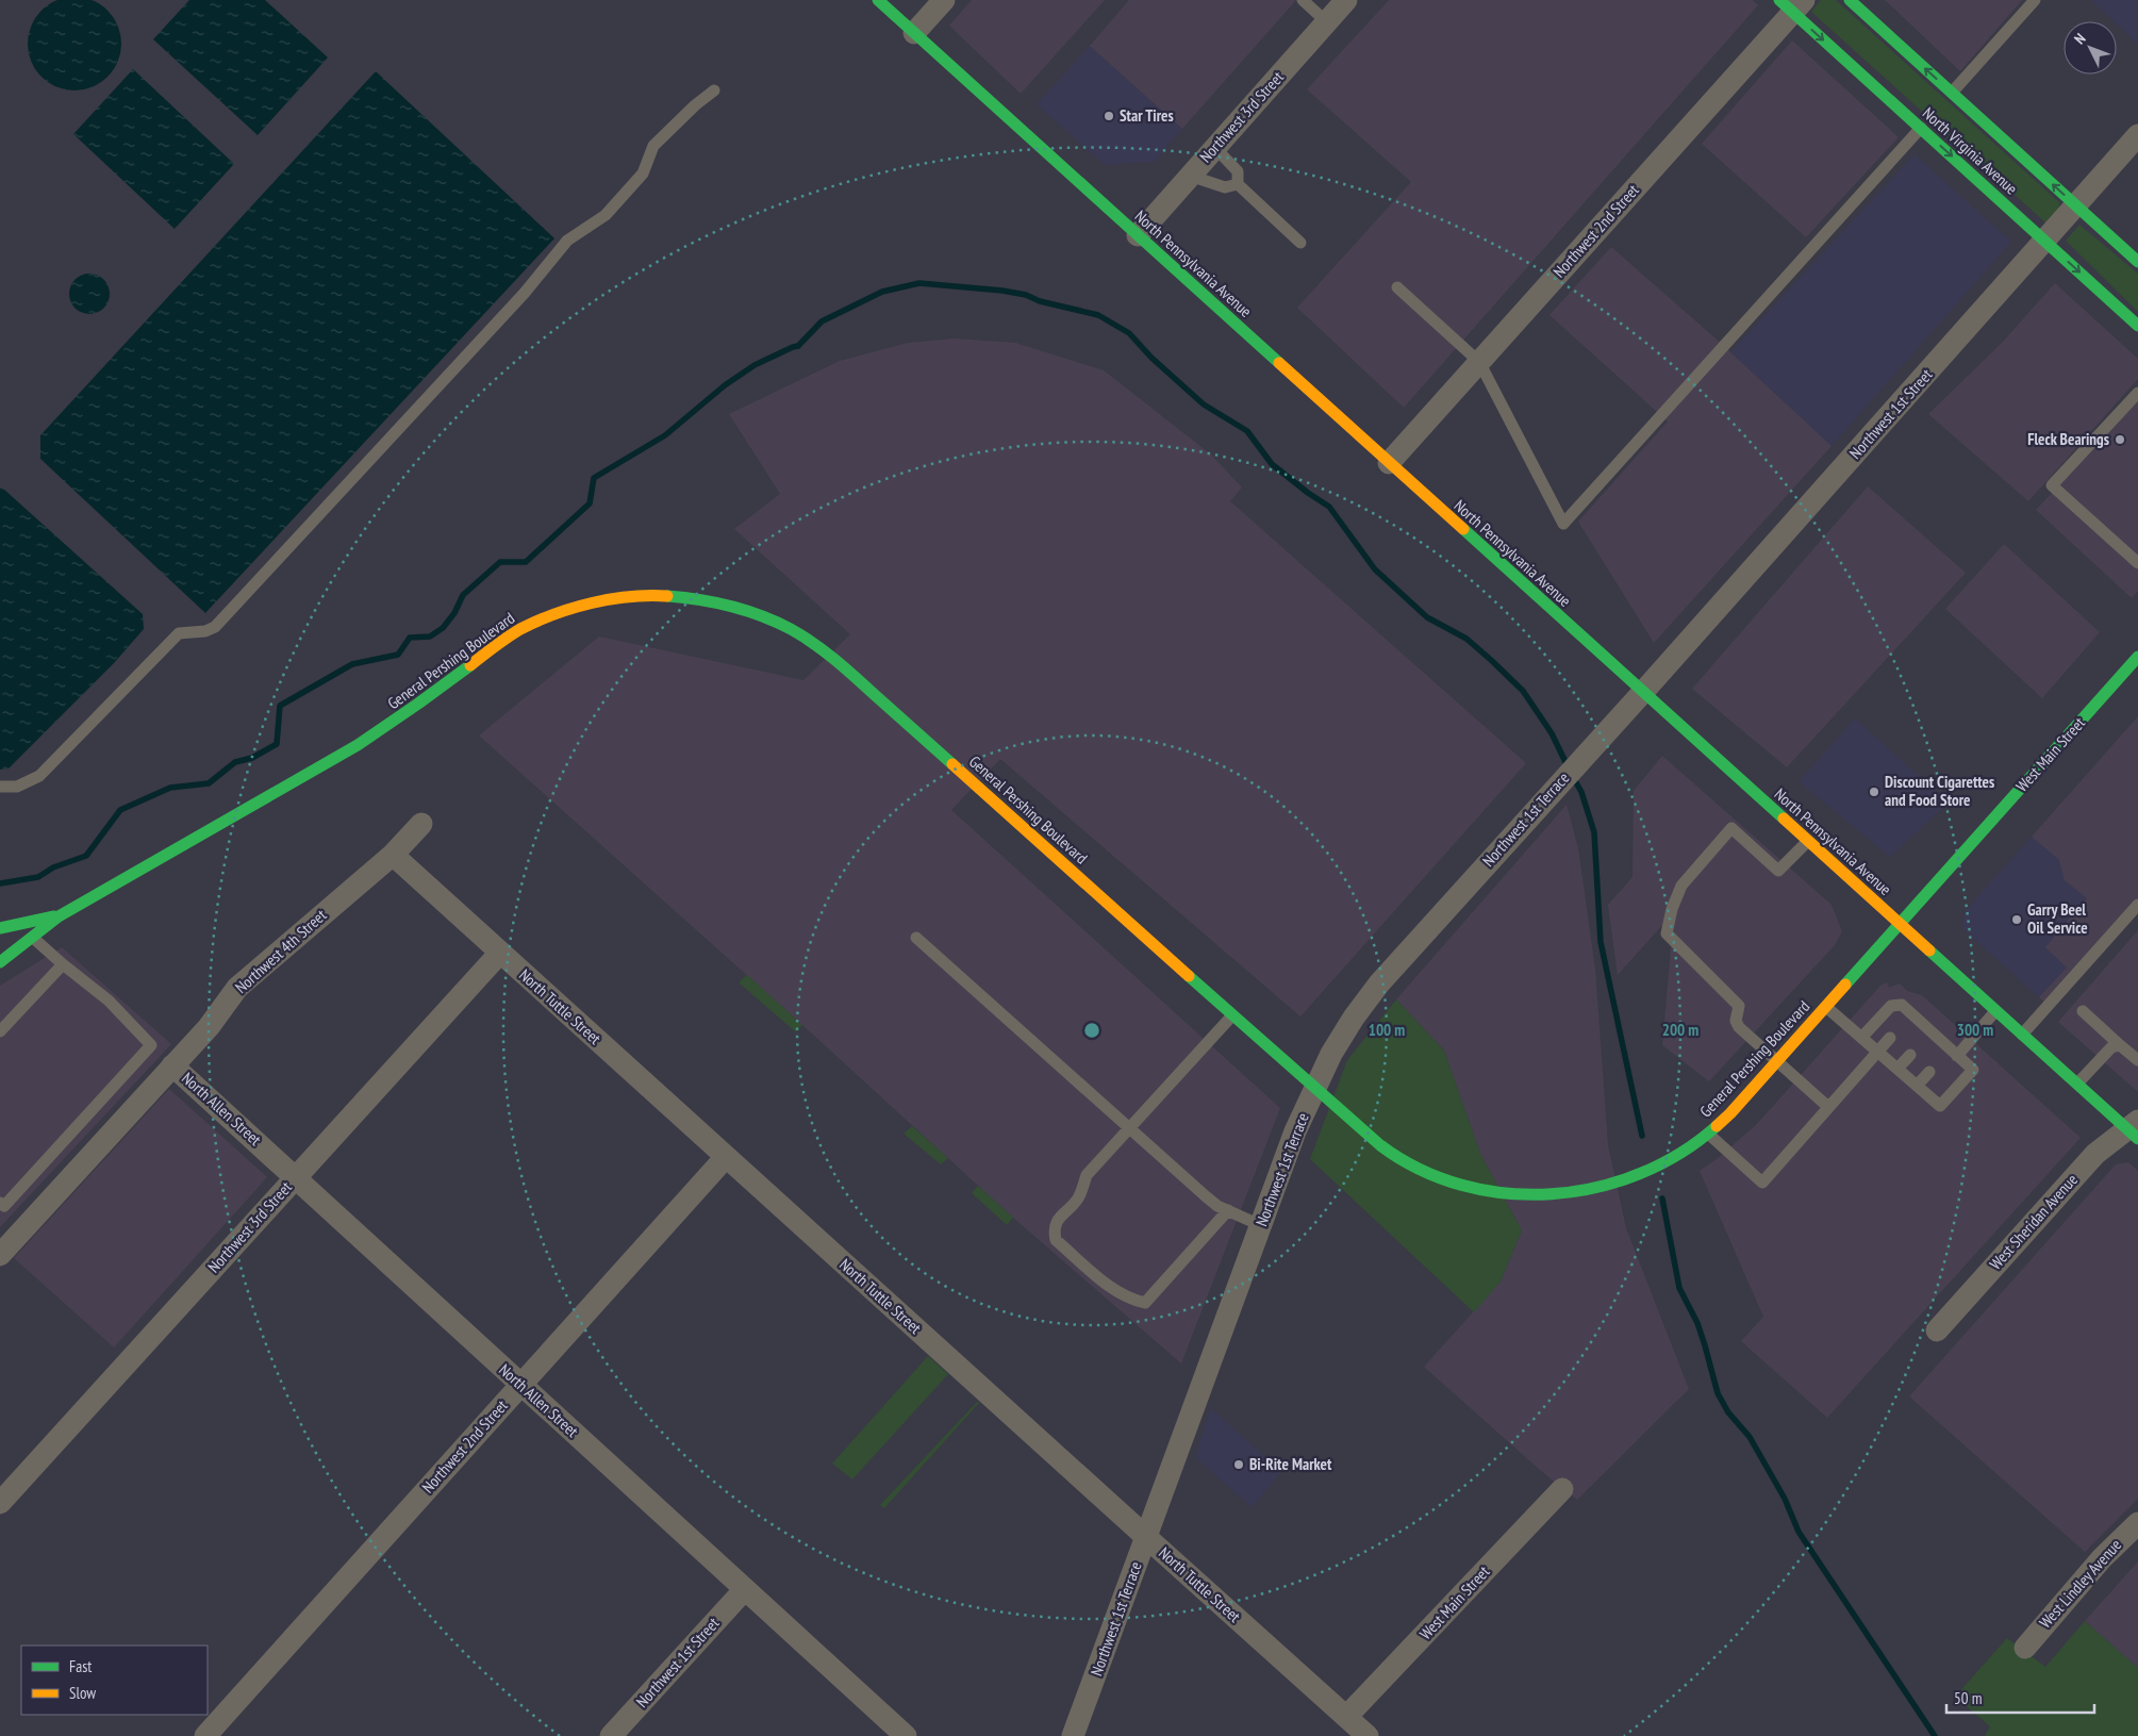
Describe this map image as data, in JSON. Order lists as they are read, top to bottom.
{
  "streets": {
    "main road": [
      "North Virginia Avenue",
      "North Pennsylvania Avenue",
      "General Pershing Boulevard",
      "West Main Street"
    ],
    "street": [
      "Northwest 3rd Street",
      "Northwest 2nd Street",
      "Northwest 1st Street",
      "Northwest 1st Terrace",
      "Northwest 4th Street",
      "North Tuttle Street",
      "North Allen Street",
      "West Sheridan Avenue",
      "West Lindley Avenue"
    ]
  },
  "crossings": [
    ["Northwest 3rd Street", "North Pennsylvania Avenue"],
    ["Northwest 3rd Street", "North Tuttle Street"],
    ["Northwest 3rd Street", "North Allen Street"],
    ["North Virginia Avenue", "Northwest 2nd Street"],
    ["North Virginia Avenue", "Northwest 1st Street"],
    ["Northwest 2nd Street", "North Pennsylvania Avenue"],
    ["Northwest 2nd Street", "North Tuttle Street"],
    ["Northwest 2nd Street", "North Allen Street"],
    ["North Pennsylvania Avenue", "Northwest 1st Street"],
    ["North Pennsylvania Avenue", "General Pershing Boulevard"],
    ["North Pennsylvania Avenue", "West Main Street"],
    ["North Pennsylvania Avenue", "Northwest 1st Terrace"],
    ["North Pennsylvania Avenue", "West Sheridan Avenue"],
    ["Northwest 1st Street", "Northwest 1st Terrace"],
    ["Northwest 1st Street", "North Allen Street"],
    ["General Pershing Boulevard", "West Main Street"],
    ["General Pershing Boulevard", "Northwest 1st Terrace"],
    ["West Main Street", "North Tuttle Street"],
    ["Northwest 1st Terrace", "North Tuttle Street"],
    ["Northwest 4th Street", "North Tuttle Street"],
    ["Northwest 4th Street", "North Allen Street"]
  ],
  "places": [
    "Star Tires",
    "Fleck Bearings",
    "Discount Cigarettes and Food Store",
    "Garry Beel Oil Service",
    "Bi-Rite Market"
  ],
  "legend": ["Fast", "Slow"],
  "scale_bar": "50 m",
  "north": "top left",
  "rings": ["100 m", "200 m", "300 m"]
}
